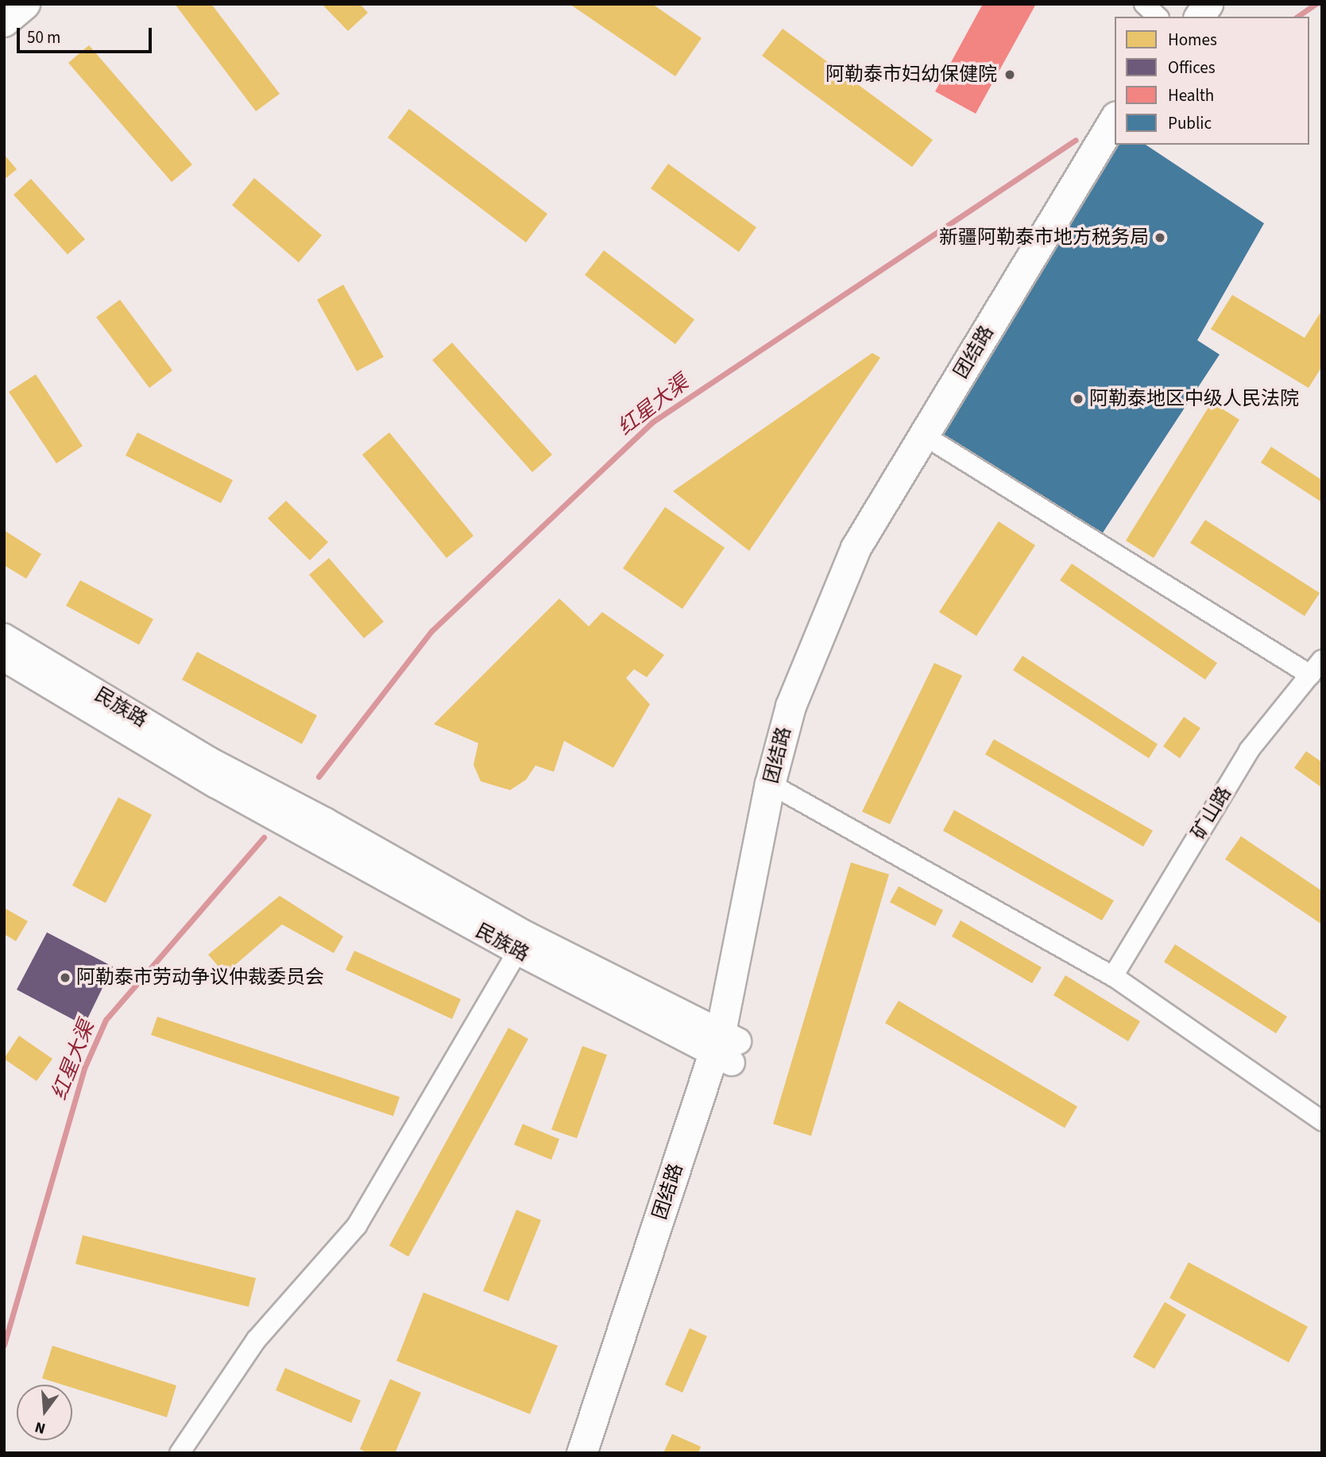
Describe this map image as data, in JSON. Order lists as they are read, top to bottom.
{
  "streets": {
    "main road": ["团结路"],
    "street": ["民族路", "矿山路"]
  },
  "crossings": [
    ["团结路", "民族路"]
  ],
  "water": ["红星大渠"],
  "places": [
    "阿勒泰市妇幼保健院",
    "新疆阿勒泰市地方税务局",
    "阿勒泰地区中级人民法院",
    "阿勒泰市劳动争议仲裁委员会"
  ],
  "legend": [
    "Homes",
    "Offices",
    "Health",
    "Public"
  ],
  "scale_bar": "50 m",
  "north": "bottom"
}
